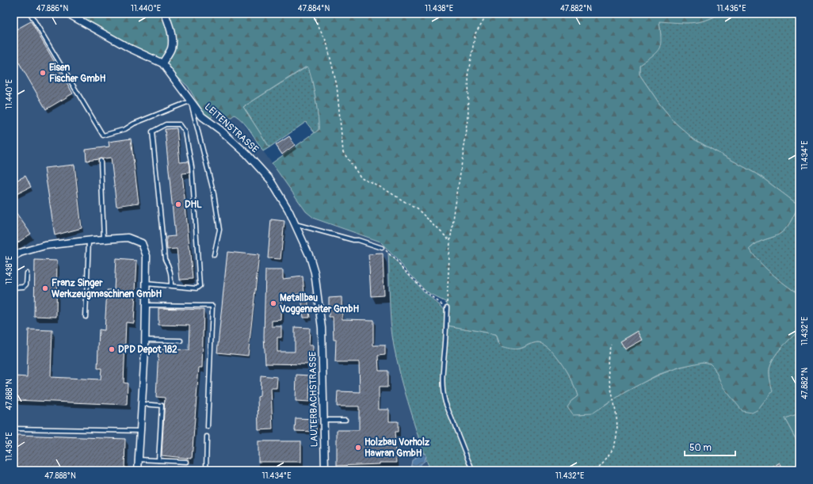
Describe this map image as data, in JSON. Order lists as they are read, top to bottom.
{
  "streets": {
    "street": ["LEITENSTRASSE", "LAUTERBACHSTRASSE"]
  },
  "crossings": [
    ["LEITENSTRASSE", "LAUTERBACHSTRASSE"]
  ],
  "places": [
    "Eisen Fischer GmbH",
    "DHL",
    "Franz Singer Werkzeugmaschinen GmbH",
    "Metallbau Voggenreiter GmbH",
    "DPD Depot 182",
    "Holzbau Vorholz Hawran GmbH"
  ],
  "scale_bar": "50 m",
  "coordinates": [
    "47.886°N",
    "11.440°E",
    "47.884°N",
    "11.438°E",
    "47.882°N",
    "11.436°E",
    "11.434°E",
    "11.432°E",
    "47.888°N"
  ]
}
